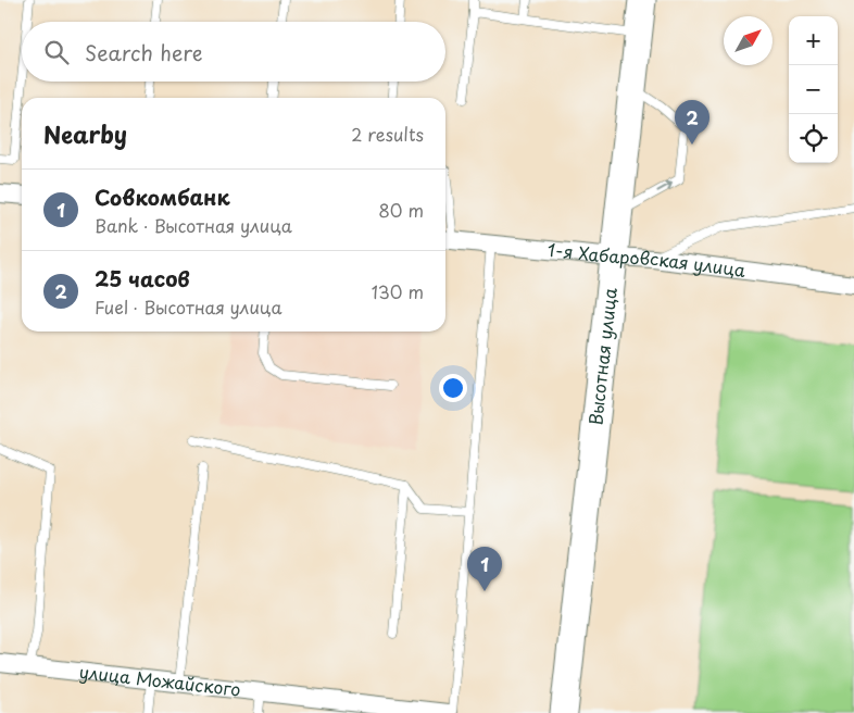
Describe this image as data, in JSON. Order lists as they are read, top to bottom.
{
  "streets": {
    "main road": ["Высотная улица"],
    "street": ["1-я Хабаровская улица", "улица Можайского"]
  },
  "crossings": [
    ["1-я Хабаровская улица", "Высотная улица"]
  ],
  "north": "top right",
  "page": {
    "map_buttons": ["+", "−"],
    "search": "Search here",
    "heading": ["Nearby", "2 results"],
    "pins": ["2", "1"],
    "list": [
      {
        "mark": "1",
        "name": "Совкомбанк",
        "note": "Bank · Высотная улица",
        "value": "80 m"
      },
      {
        "mark": "2",
        "name": "25 часов",
        "note": "Fuel · Высотная улица",
        "value": "130 m"
      }
    ]
  }
}
